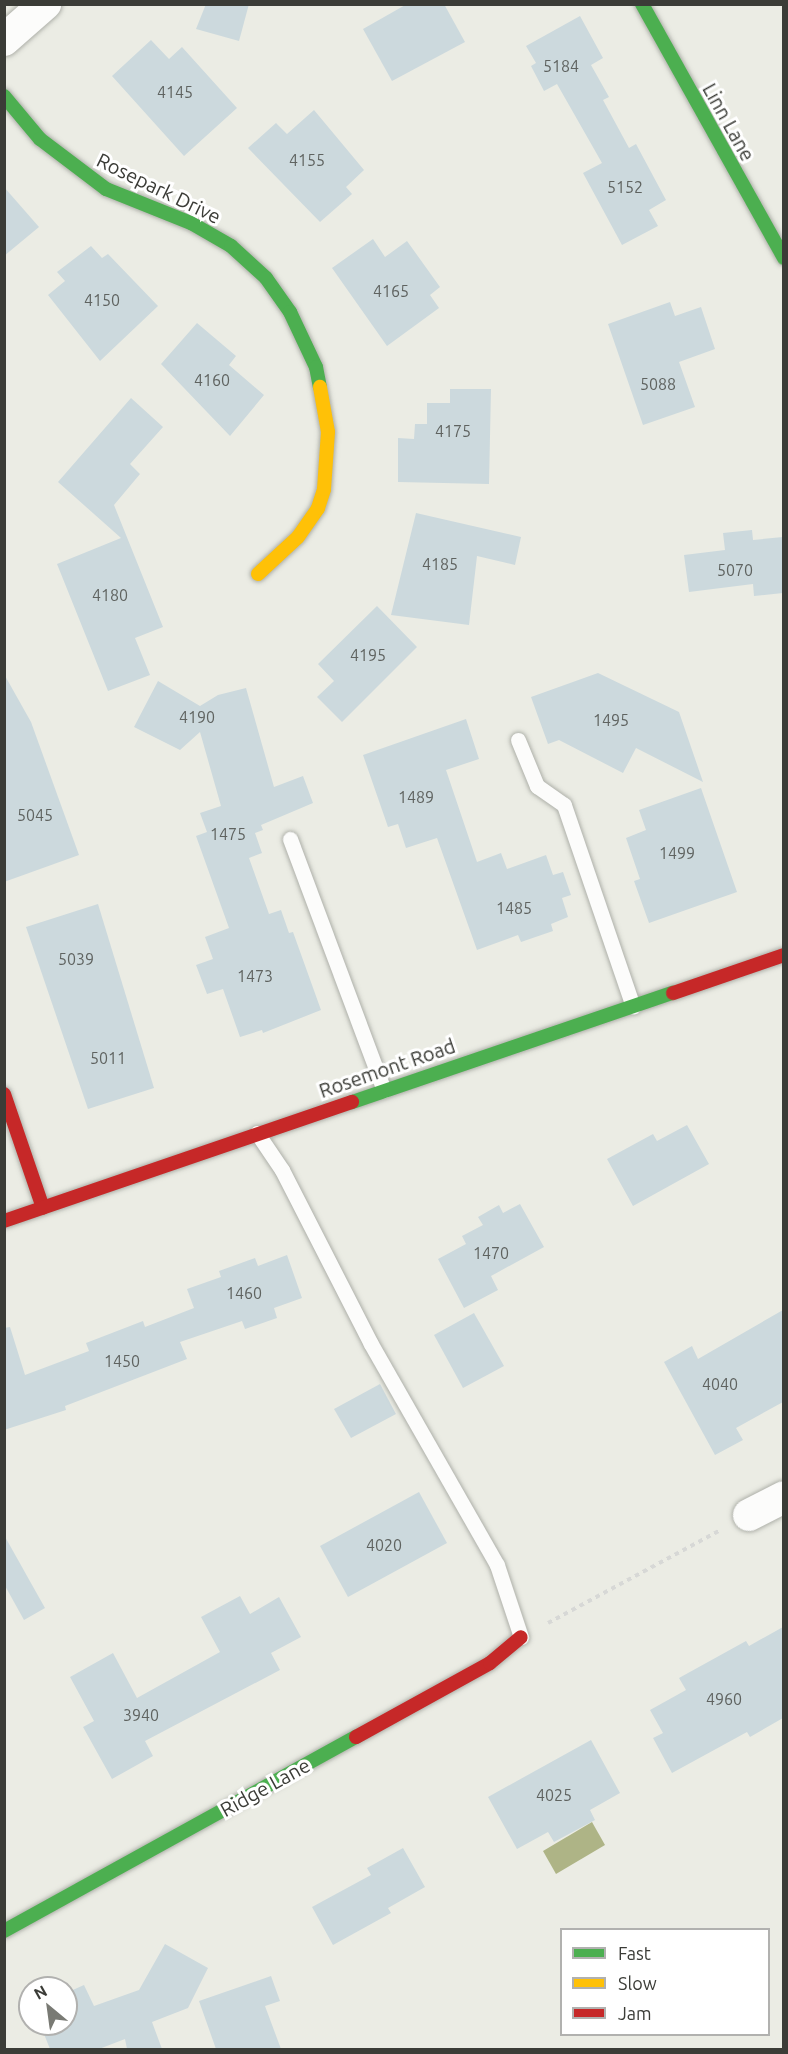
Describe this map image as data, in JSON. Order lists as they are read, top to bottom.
{
  "streets": {
    "street": [
      "Linn Lane",
      "Rosepark Drive",
      "Rosemont Road",
      "Ridge Lane"
    ]
  },
  "house_numbers": [
    "5184",
    "4145",
    "4155",
    "5152",
    "4165",
    "4150",
    "4160",
    "5088",
    "4175",
    "4185",
    "5070",
    "4180",
    "4195",
    "4190",
    "1495",
    "1489",
    "5045",
    "1475",
    "1499",
    "1485",
    "5039",
    "1473",
    "5011",
    "1470",
    "1460",
    "1450",
    "4040",
    "4020",
    "4960",
    "3940",
    "4025"
  ],
  "legend": ["Fast", "Slow", "Jam"],
  "north": "top left"
}
